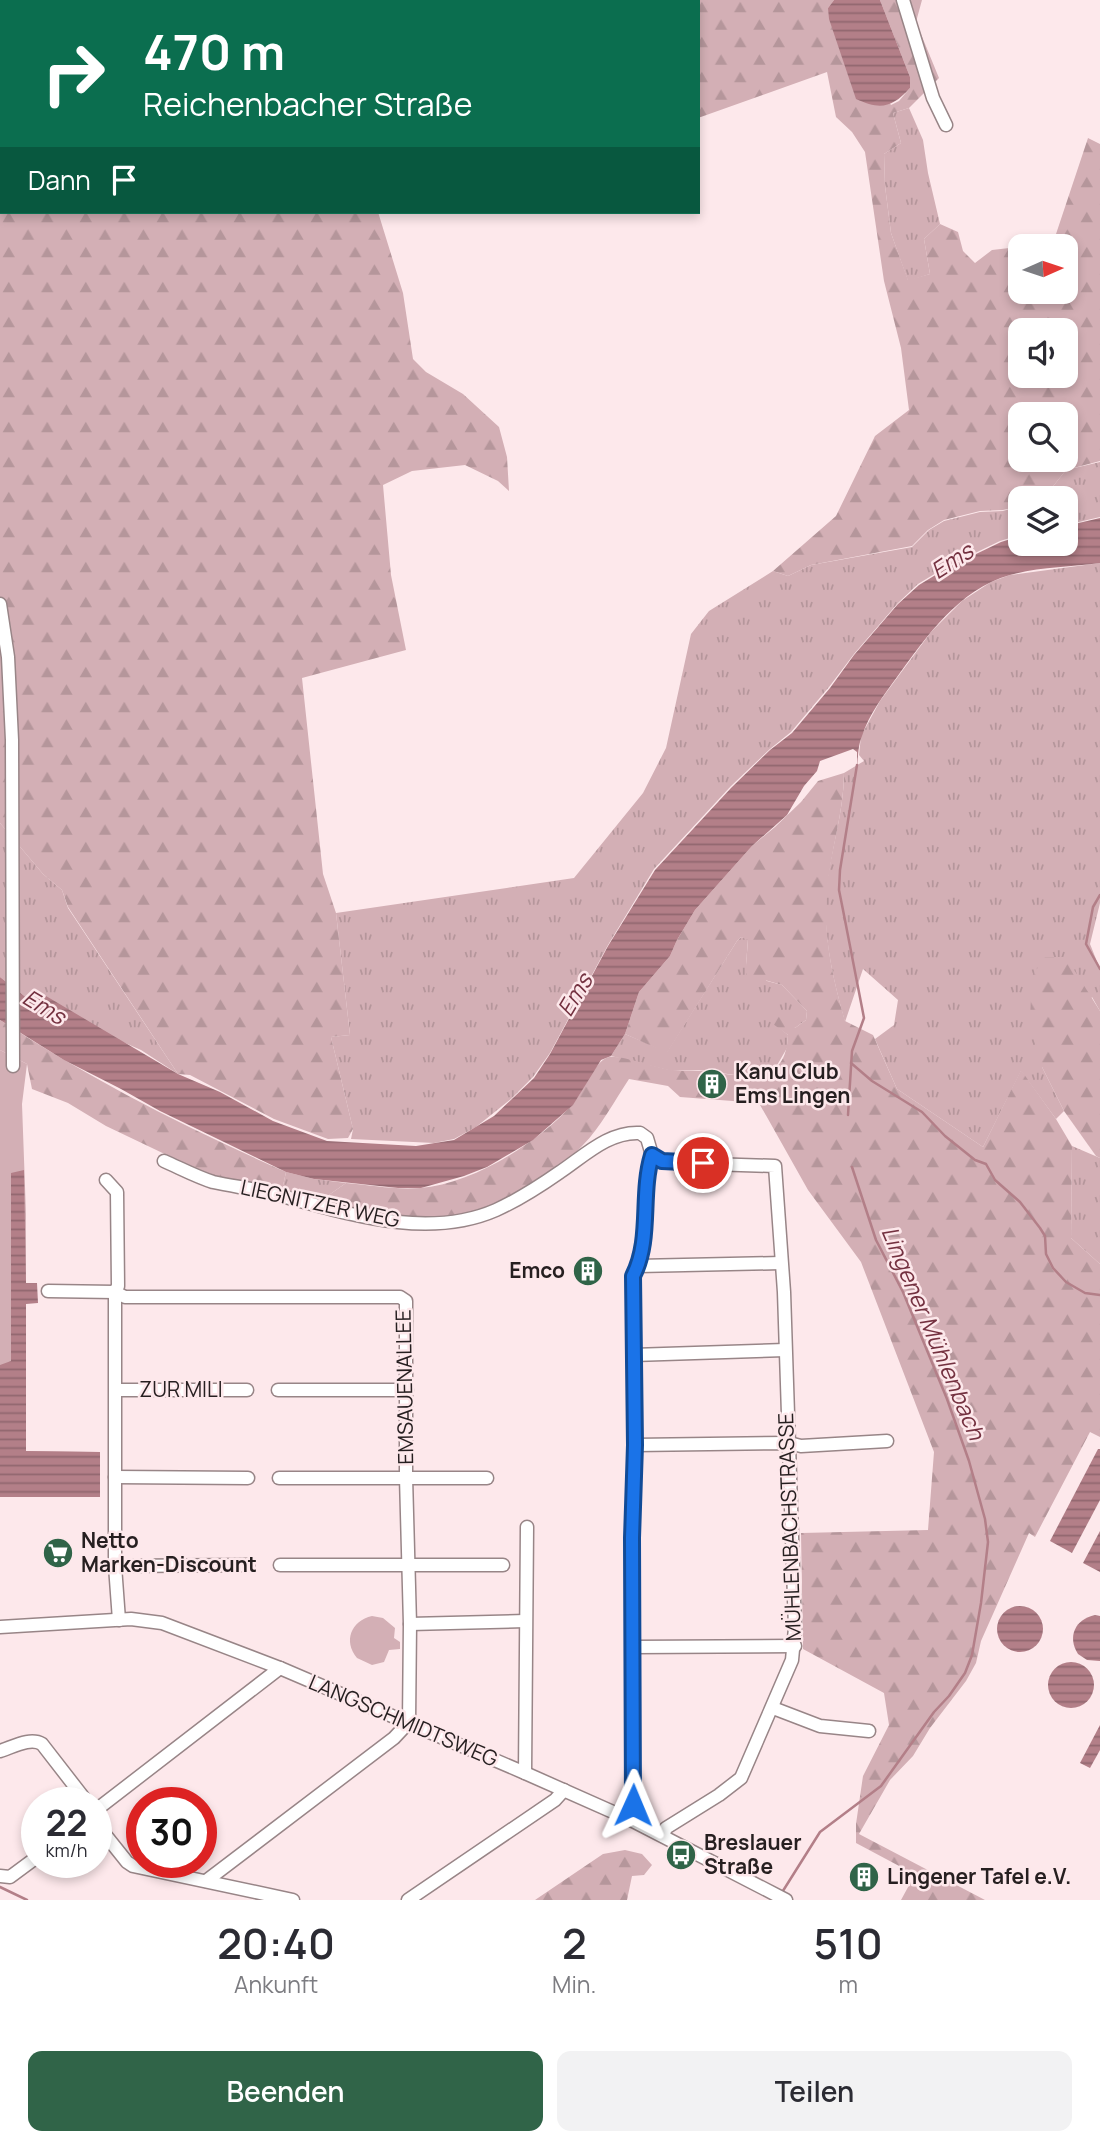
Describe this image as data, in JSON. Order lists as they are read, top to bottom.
{
  "streets": {
    "street": [
      "LIEGNITZER WEG",
      "EMSAUENALLEE",
      "ZUR MILI",
      "MÜHLENBACHSTRASSE",
      "LANGSCHMIDTSWEG"
    ]
  },
  "crossings": [
    ["LIEGNITZER WEG", "MÜHLENBACHSTRASSE"],
    ["EMSAUENALLEE", "LANGSCHMIDTSWEG"],
    ["MÜHLENBACHSTRASSE", "LANGSCHMIDTSWEG"]
  ],
  "water": ["Ems", "Lingener Mühlenbach"],
  "places": {
    "building": ["Kanu Club Ems Lingen", "Emco", "Lingener Tafel e.V."],
    "supermarket": ["Netto Marken-Discount"],
    "bus stop": ["Breslauer Straße"]
  },
  "north": "right",
  "page": {
    "turn": ["470 m", "Reichenbacher Straße"],
    "then": "Dann",
    "speed": "22 km/h",
    "limit": "30",
    "eta": [
      "20:40",
      "Ankunft",
      "2",
      "Min.",
      "510",
      "m"
    ],
    "buttons": ["Beenden", "Teilen"]
  }
}
